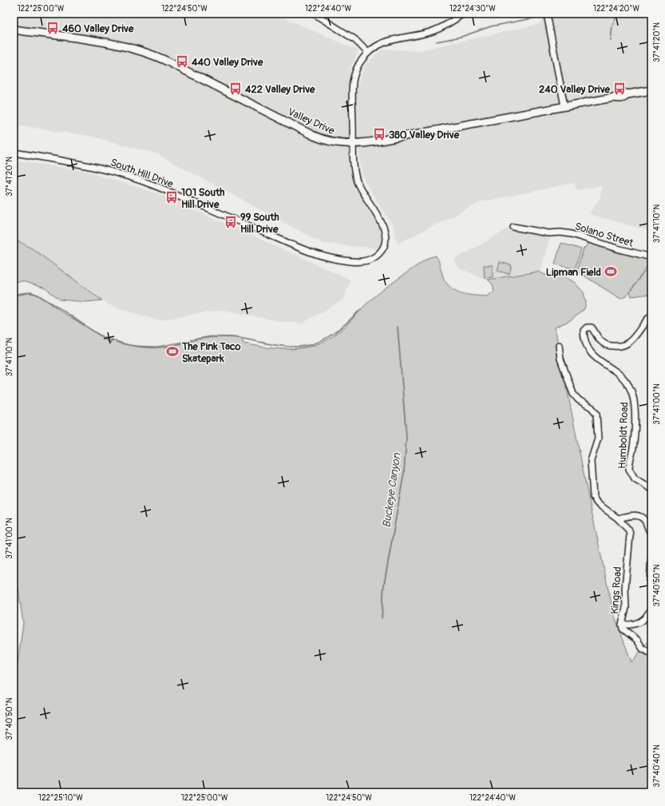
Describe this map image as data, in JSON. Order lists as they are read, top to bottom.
{
  "streets": {
    "main road": ["Valley Drive"],
    "street": [
      "South Hill Drive",
      "Solano Street",
      "Humboldt Road",
      "Kings Road"
    ]
  },
  "crossings": [
    ["Valley Drive", "South Hill Drive"]
  ],
  "water": ["Buckeye Canyon"],
  "places": {
    "bus stop": [
      "460 Valley Drive",
      "440 Valley Drive",
      "422 Valley Drive",
      "240 Valley Drive",
      "380 Valley Drive",
      "101 South Hill Drive",
      "99 South Hill Drive"
    ],
    "sports": ["Lipman Field", "The Pink Taco Skatepark"]
  },
  "coordinates": [
    "122°25'00\"W",
    "122°24'50\"W",
    "122°24'40\"W",
    "122°24'30\"W",
    "122°24'20\"W",
    "37°41'20\"N",
    "37°41'10\"N",
    "37°41'00\"N",
    "37°40'50\"N",
    "37°40'40\"N",
    "122°25'10\"W"
  ]
}
